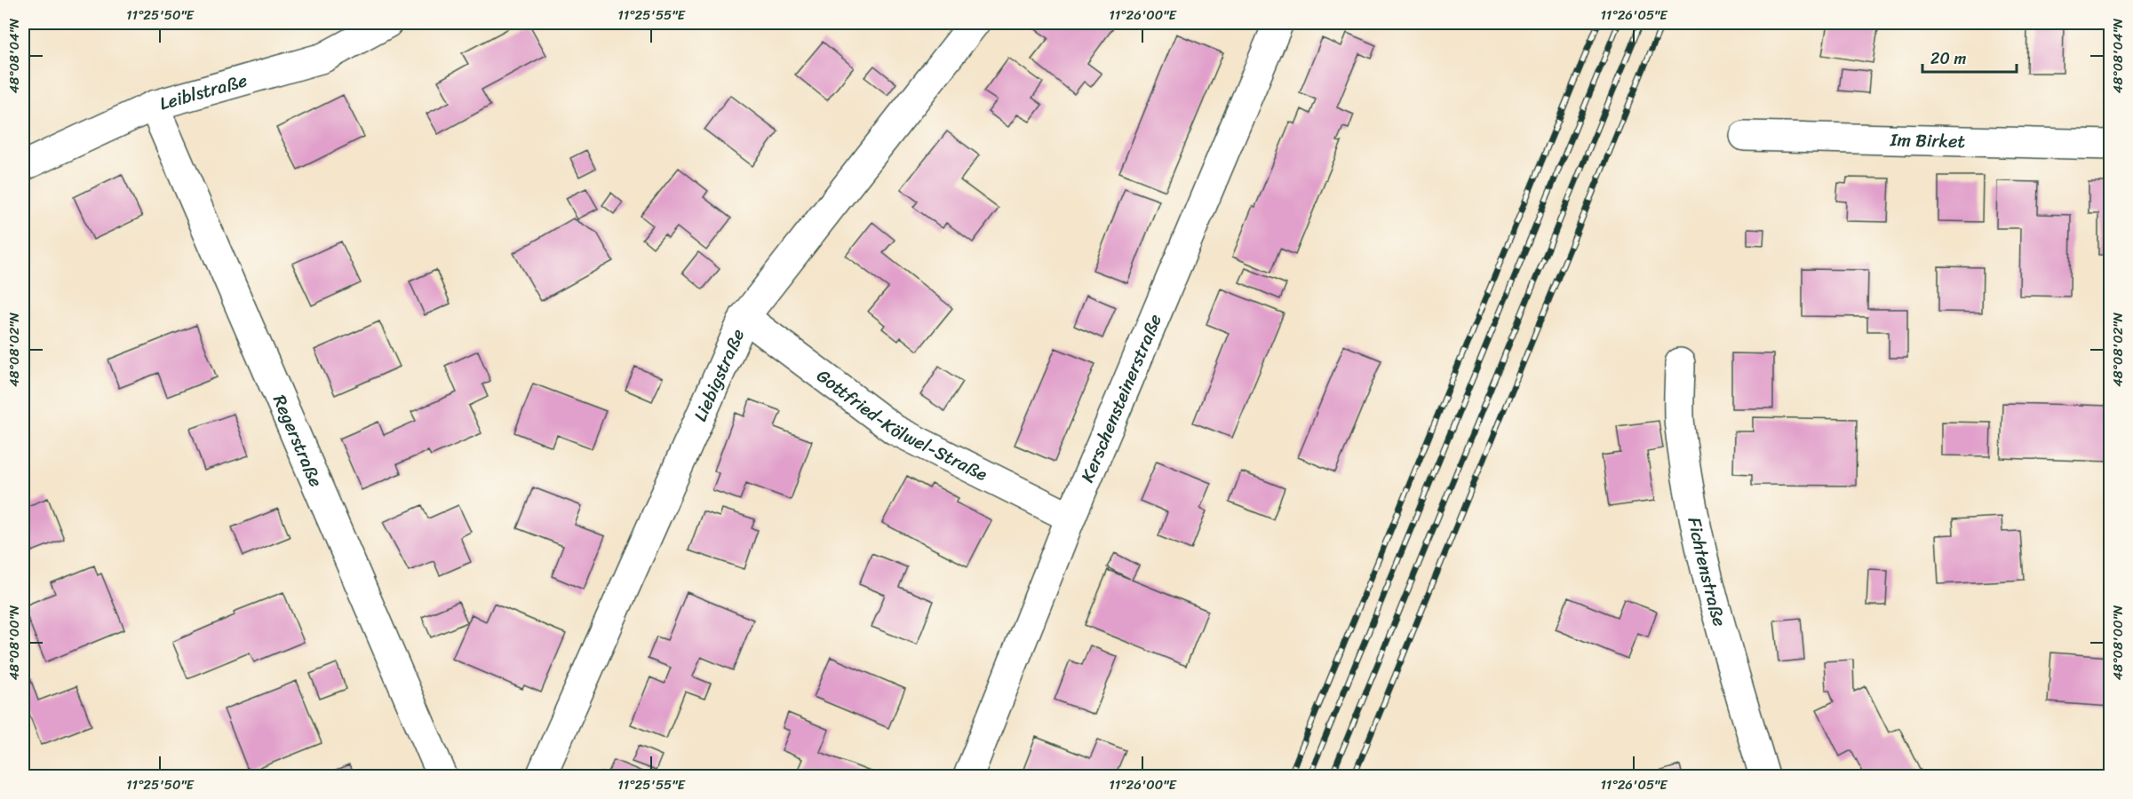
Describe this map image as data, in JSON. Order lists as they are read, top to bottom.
{
  "streets": {
    "street": [
      "Leiblstraße",
      "Im Birket",
      "Liebigstraße",
      "Kerschensteinerstraße",
      "Gottfried-Kölwel-Straße",
      "Regerstraße",
      "Fichtenstraße"
    ]
  },
  "crossings": [
    ["Leiblstraße", "Regerstraße"],
    ["Liebigstraße", "Gottfried-Kölwel-Straße"],
    ["Kerschensteinerstraße", "Gottfried-Kölwel-Straße"]
  ],
  "scale_bar": "20 m",
  "coordinates": [
    "11°25'50\"E",
    "11°25'55\"E",
    "11°26'00\"E",
    "11°26'05\"E",
    "48°08'04\"N",
    "48°08'02\"N",
    "48°08'00\"N"
  ]
}
